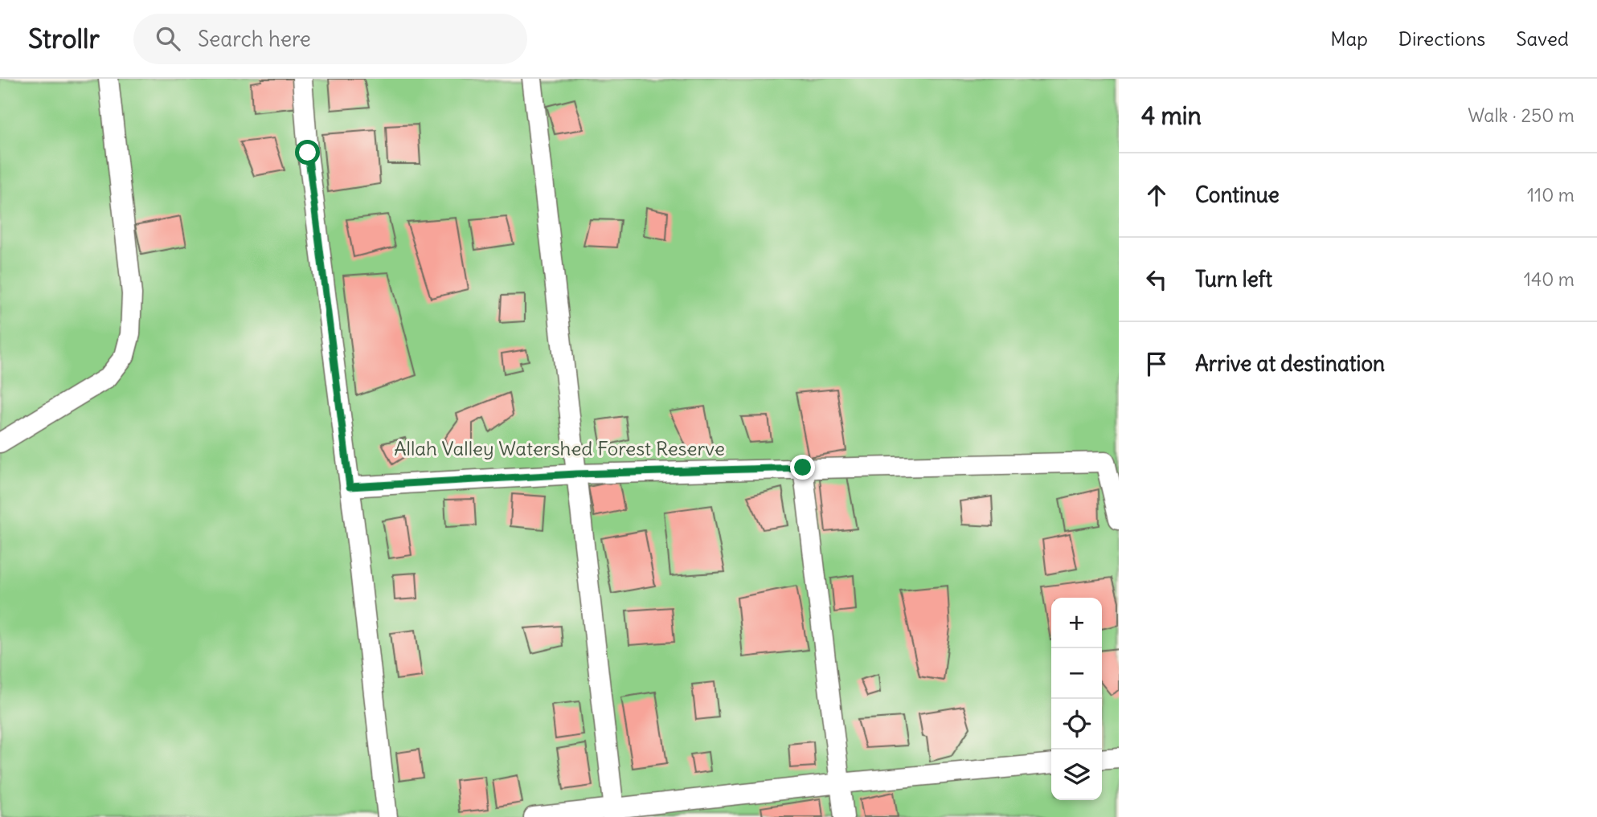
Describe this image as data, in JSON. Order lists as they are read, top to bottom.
{
  "parks": ["Allah Valley Watershed Forest Reserve"],
  "page": {
    "header": "Strollr",
    "search": "Search here",
    "nav": ["Map", "Directions", "Saved"],
    "heading": ["4 min", "Walk · 250 m"],
    "list": [
      ["Continue", "110 m"],
      ["Turn left", "140 m"],
      "Arrive at destination"
    ],
    "map_buttons": ["+", "−"]
  }
}
